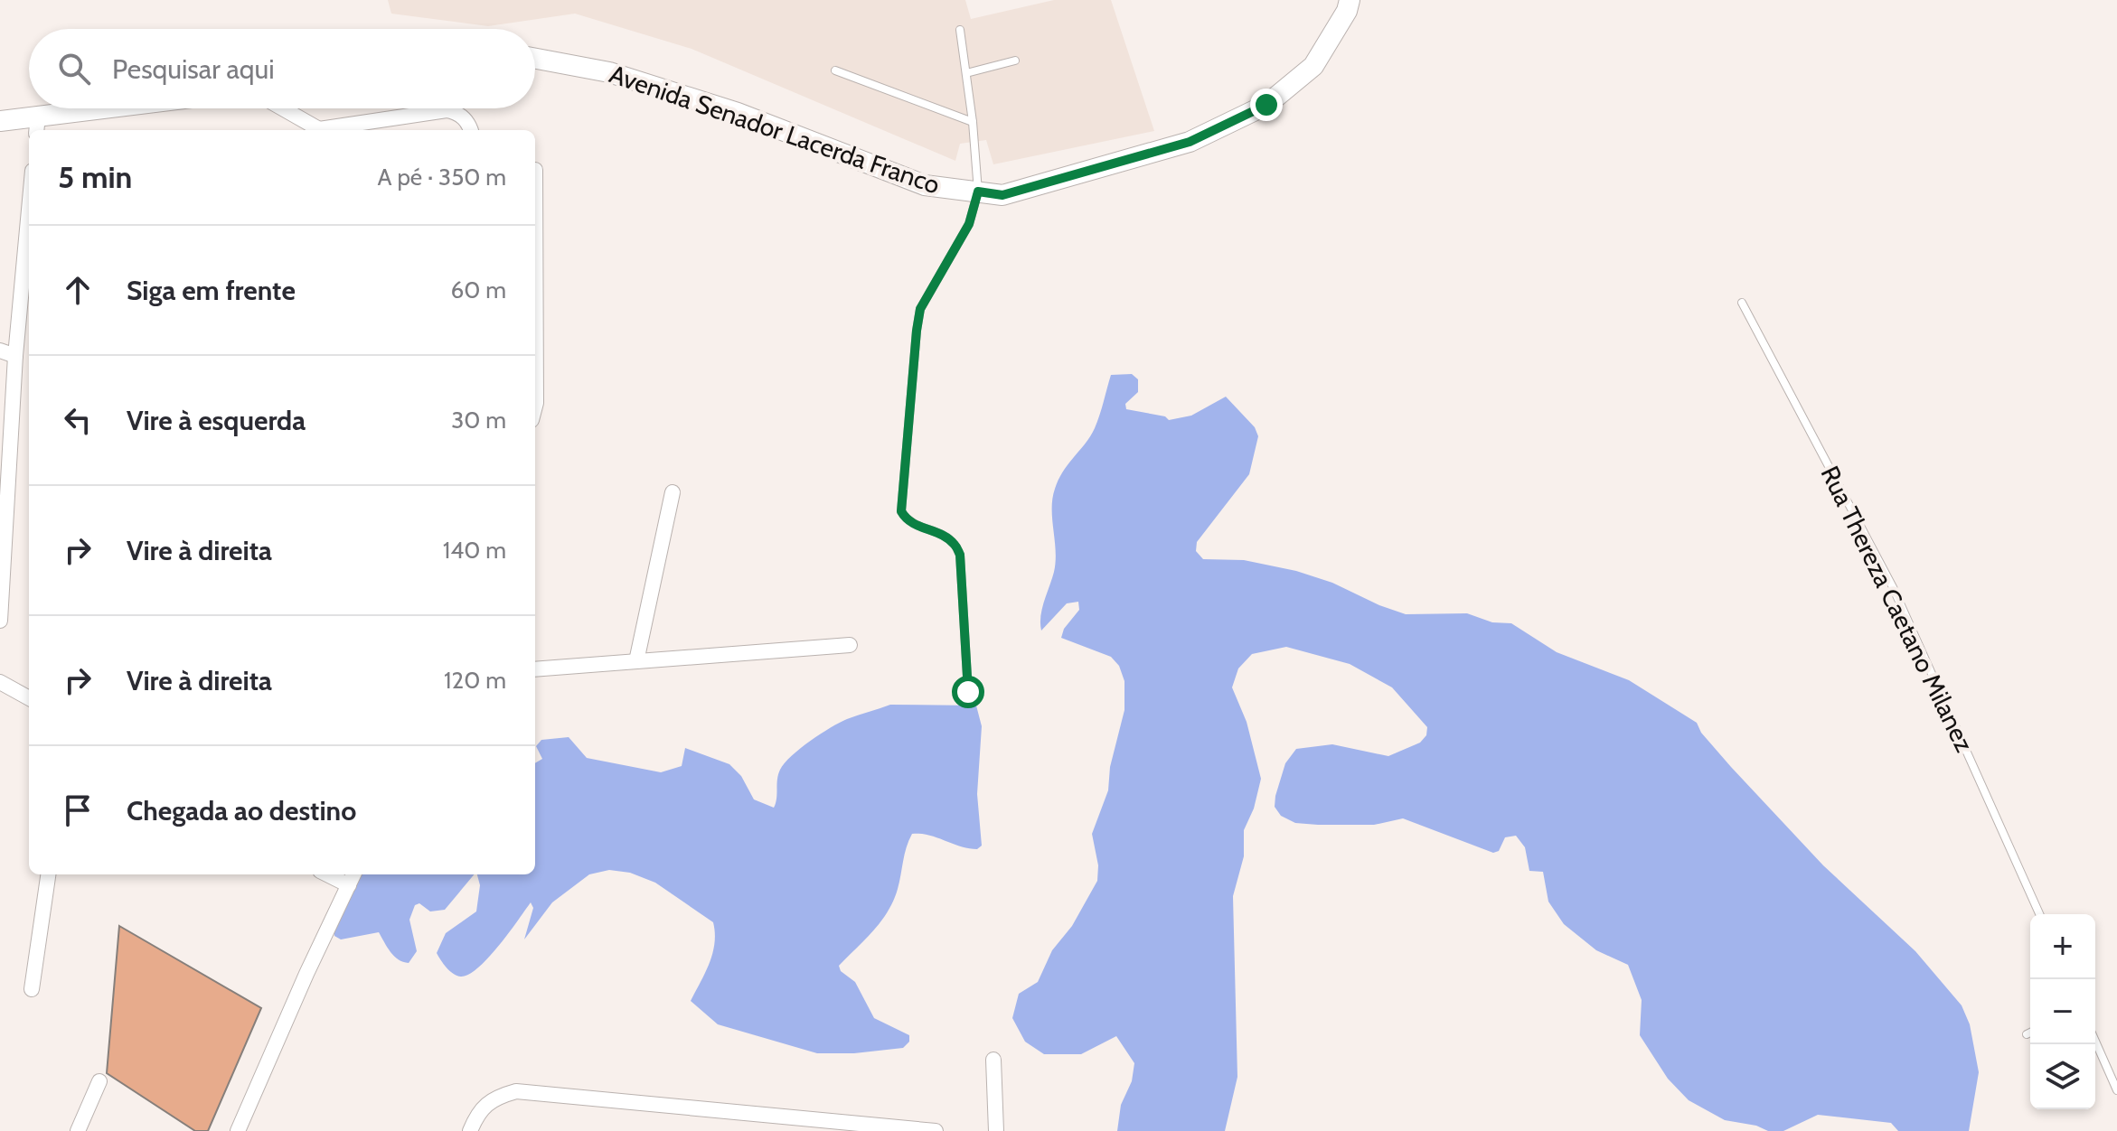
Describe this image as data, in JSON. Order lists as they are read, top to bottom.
{
  "streets": {
    "main road": ["Avenida Senador Lacerda Franco"],
    "lane": ["Rua Thereza Caetano Milanez"]
  },
  "page": {
    "search": "Pesquisar aqui",
    "heading": ["5 min", "A pé · 350 m"],
    "list": [
      ["Siga em frente", "60 m"],
      ["Vire à esquerda", "30 m"],
      ["Vire à direita", "140 m"],
      ["Vire à direita", "120 m"],
      "Chegada ao destino"
    ],
    "map_buttons": ["+", "−"]
  }
}
